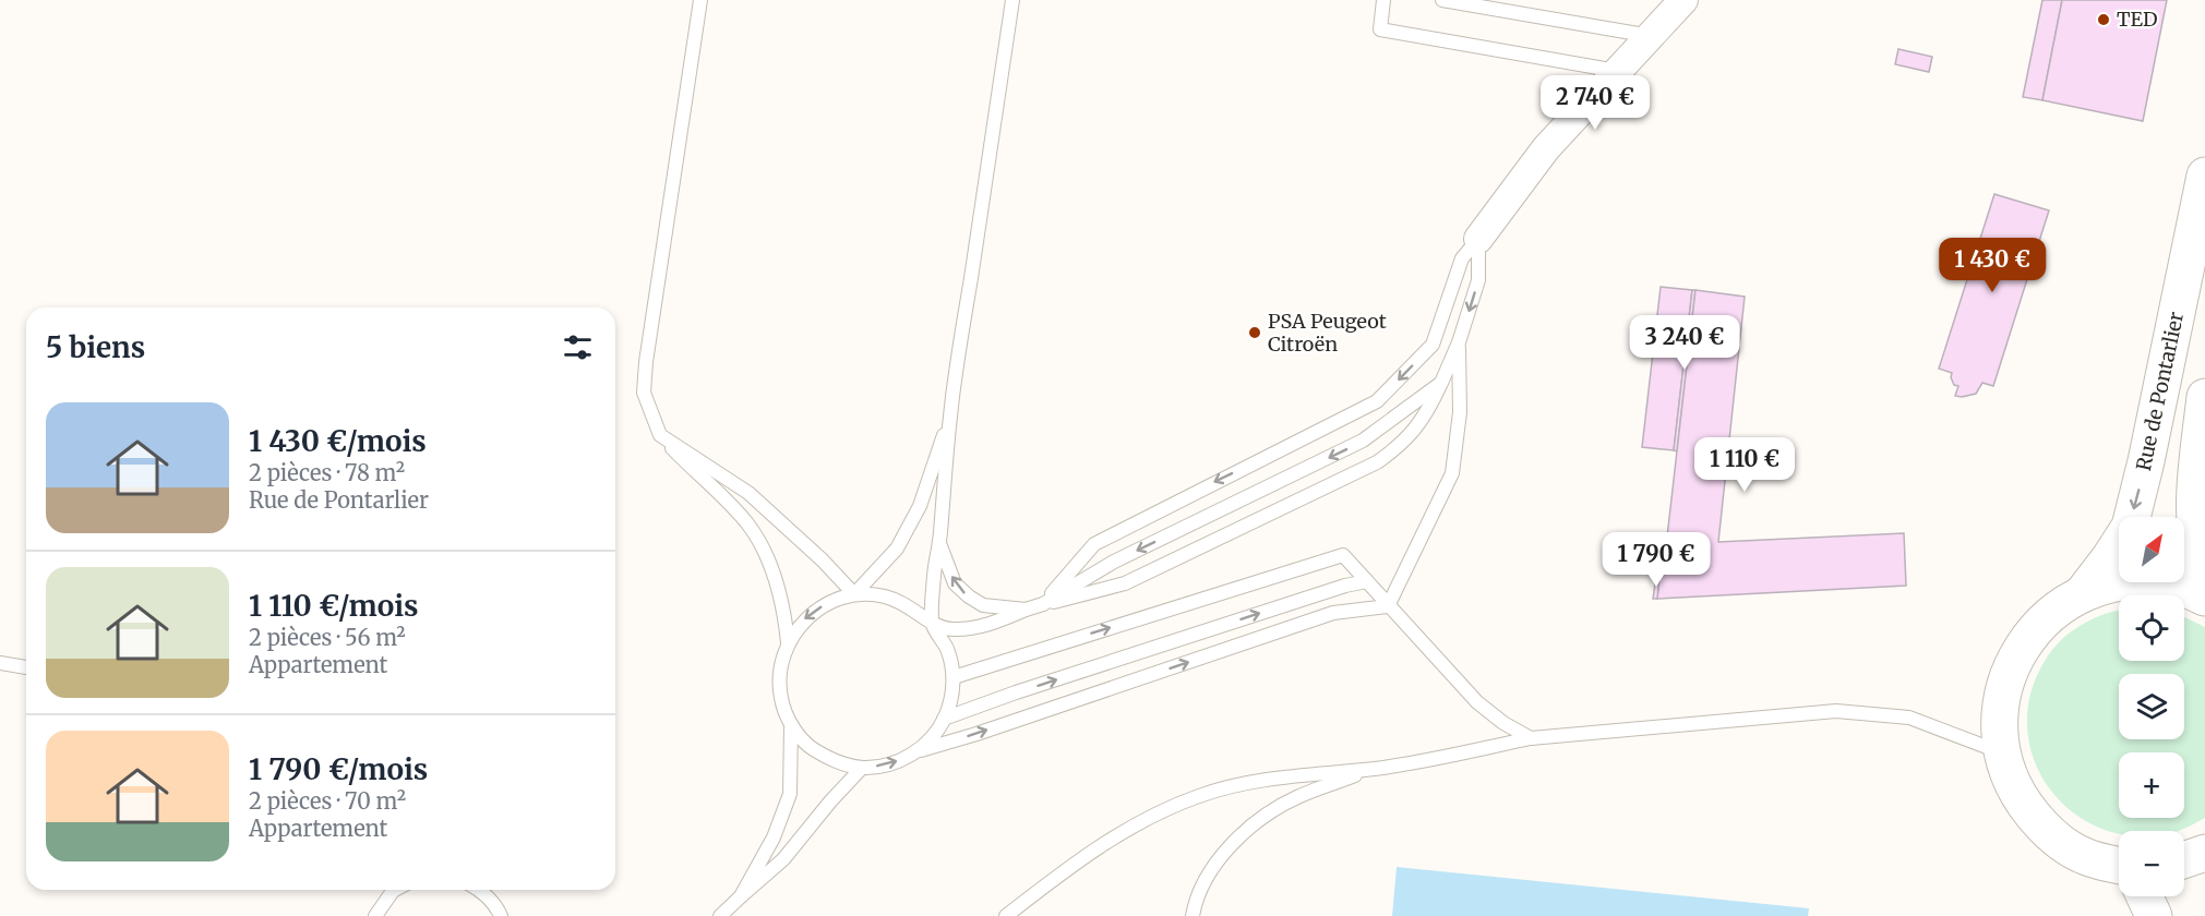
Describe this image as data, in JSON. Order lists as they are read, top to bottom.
{
  "streets": {
    "main road": ["Rue de Pontarlier"]
  },
  "places": ["TED", "PSA Peugeot Citroën"],
  "north": "top right",
  "page": {
    "price": [
      "2 740 €",
      "1 430 €",
      "3 240 €",
      "1 110 €",
      "1 790 €"
    ],
    "heading": "5 biens",
    "list": [
      {
        "name": "1 430 €/mois",
        "note": "2 pièces · 78 m² · Rue de Pontarlier"
      },
      {
        "name": "1 110 €/mois",
        "note": "2 pièces · 56 m² · Appartement"
      },
      {
        "name": "1 790 €/mois",
        "note": "2 pièces · 70 m² · Appartement"
      }
    ],
    "map_buttons": ["+", "−"]
  }
}
